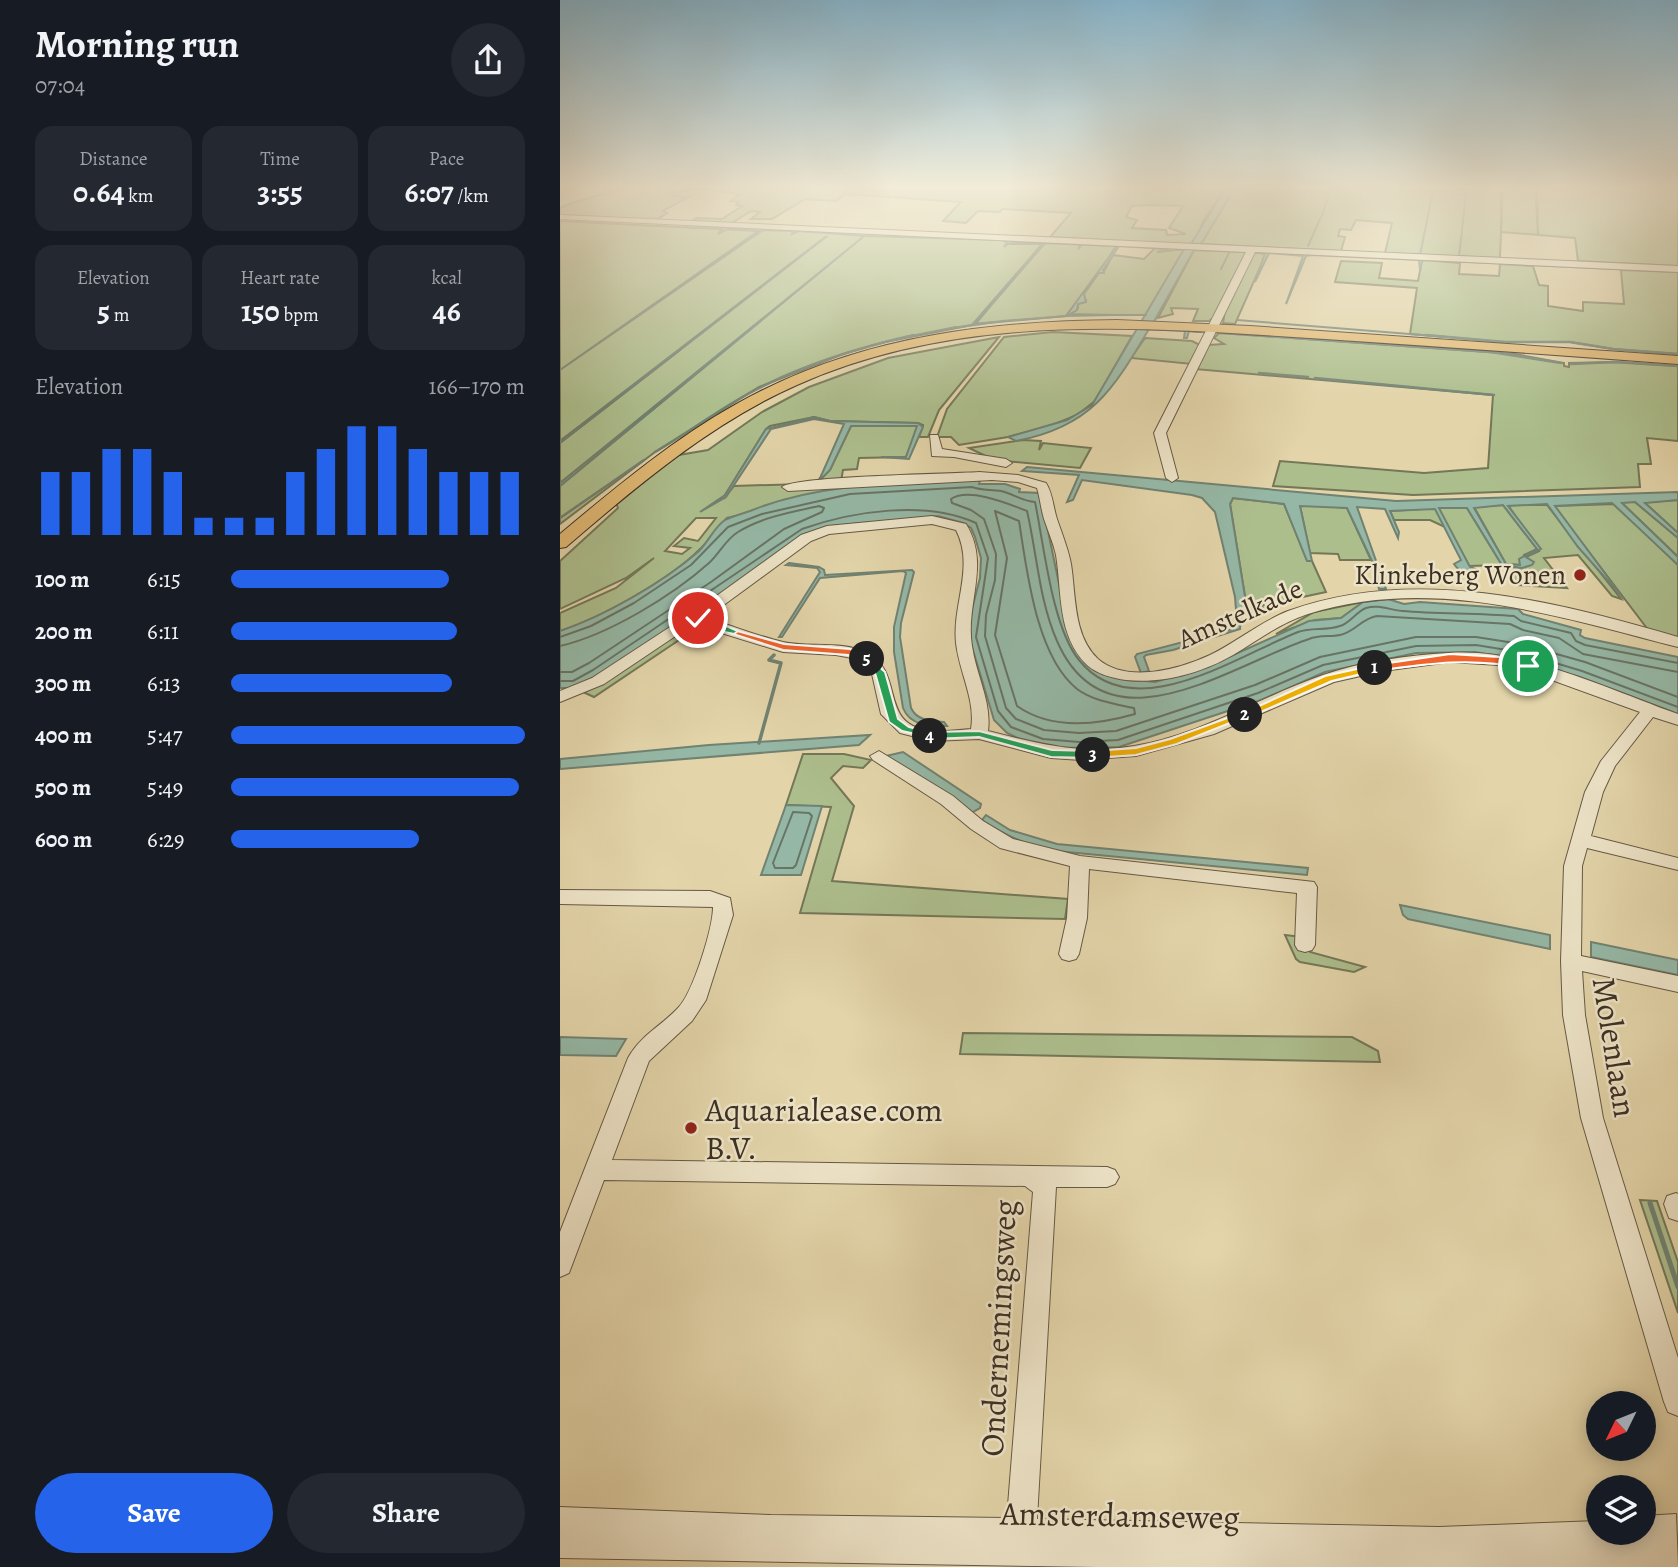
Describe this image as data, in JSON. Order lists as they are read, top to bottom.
{
  "streets": {
    "street": [
      "Amstelkade",
      "Molenlaan",
      "Ondernemingsweg",
      "Amsterdamseweg"
    ]
  },
  "crossings": [
    ["Ondernemingsweg", "Amsterdamseweg"]
  ],
  "places": ["Klinkeberg Wonen", "Aquarialease.com B.V."],
  "north": "bottom left",
  "page": {
    "heading": ["Morning run", "07:04"],
    "stats": [
      ["Distance", "0.64 km"],
      ["Time", "3:55"],
      ["Pace", "6:07 /km"],
      ["Elevation", "5 m"],
      ["Heart rate", "150 bpm"],
      ["kcal", "46"]
    ],
    "chart": ["Elevation", "166–170 m"],
    "list": [
      {
        "name": "100 m",
        "note": "6:15"
      },
      {
        "name": "200 m",
        "note": "6:11"
      },
      {
        "name": "300 m",
        "note": "6:13"
      },
      {
        "name": "400 m",
        "note": "5:47"
      },
      {
        "name": "500 m",
        "note": "5:49"
      },
      {
        "name": "600 m",
        "note": "6:29"
      }
    ],
    "pins": [
      "5",
      "1",
      "2",
      "4",
      "3"
    ],
    "buttons": ["Save", "Share"]
  }
}
